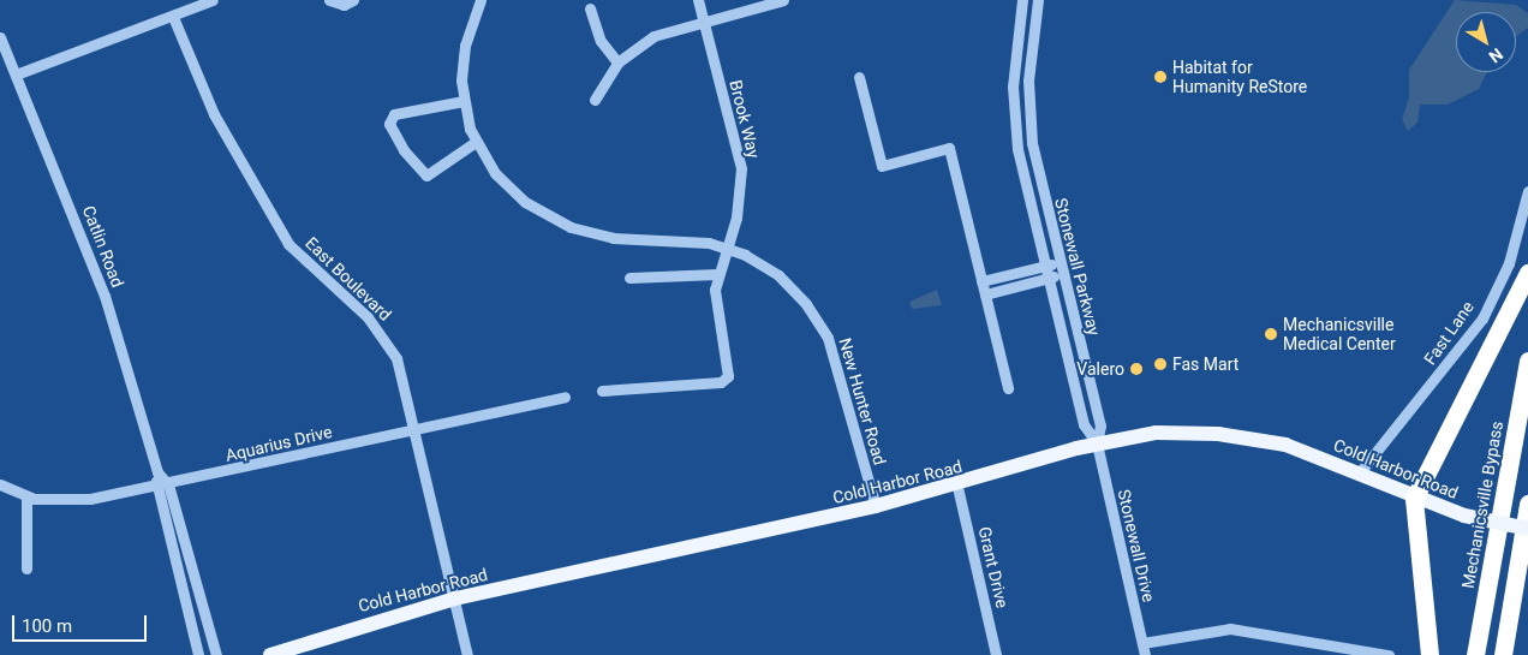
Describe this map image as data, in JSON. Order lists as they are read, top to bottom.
{
  "streets": {
    "highway": ["Mechanicsville Bypass"],
    "main road": ["Cold Harbor Road"],
    "street": [
      "Brook Way",
      "Catlin Road",
      "Stonewall Parkway",
      "East Boulevard",
      "Fast Lane",
      "New Hunter Road",
      "Aquarius Drive",
      "Stonewall Drive",
      "Grant Drive"
    ]
  },
  "crossings": [
    ["Brook Way", "New Hunter Road"],
    ["Catlin Road", "Aquarius Drive"],
    ["Stonewall Parkway", "Cold Harbor Road"],
    ["Stonewall Parkway", "Stonewall Drive"],
    ["East Boulevard", "Aquarius Drive"],
    ["East Boulevard", "Cold Harbor Road"],
    ["Fast Lane", "Cold Harbor Road"],
    ["New Hunter Road", "Cold Harbor Road"],
    ["Cold Harbor Road", "Stonewall Drive"],
    ["Cold Harbor Road", "Grant Drive"]
  ],
  "places": [
    "Habitat for Humanity ReStore",
    "Mechanicsville Medical Center",
    "Fas Mart",
    "Valero"
  ],
  "scale_bar": "100 m",
  "north": "bottom right"
}
